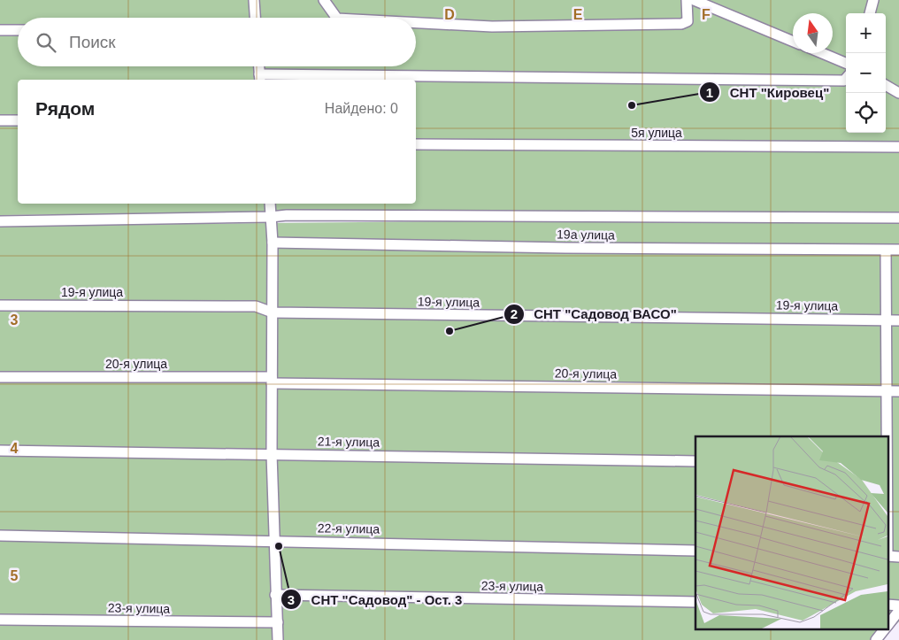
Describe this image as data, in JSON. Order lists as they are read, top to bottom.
{
  "streets": {
    "street": [
      "5я улица",
      "19а улица",
      "19-я улица",
      "20-я улица",
      "21-я улица",
      "22-я улица",
      "23-я улица"
    ]
  },
  "places": ["СНТ \"Кировец\"", "СНТ \"Садовод ВАСО\"", "СНТ \"Садовод\" - Ост. 3"],
  "north": "top",
  "page": {
    "map_buttons": ["+", "−"],
    "search": "Поиск",
    "heading": ["Рядом", "Найдено: 0"]
  },
  "grid": {
    "columns": ["D", "E", "F"],
    "rows": ["3", "4", "5"]
  }
}
